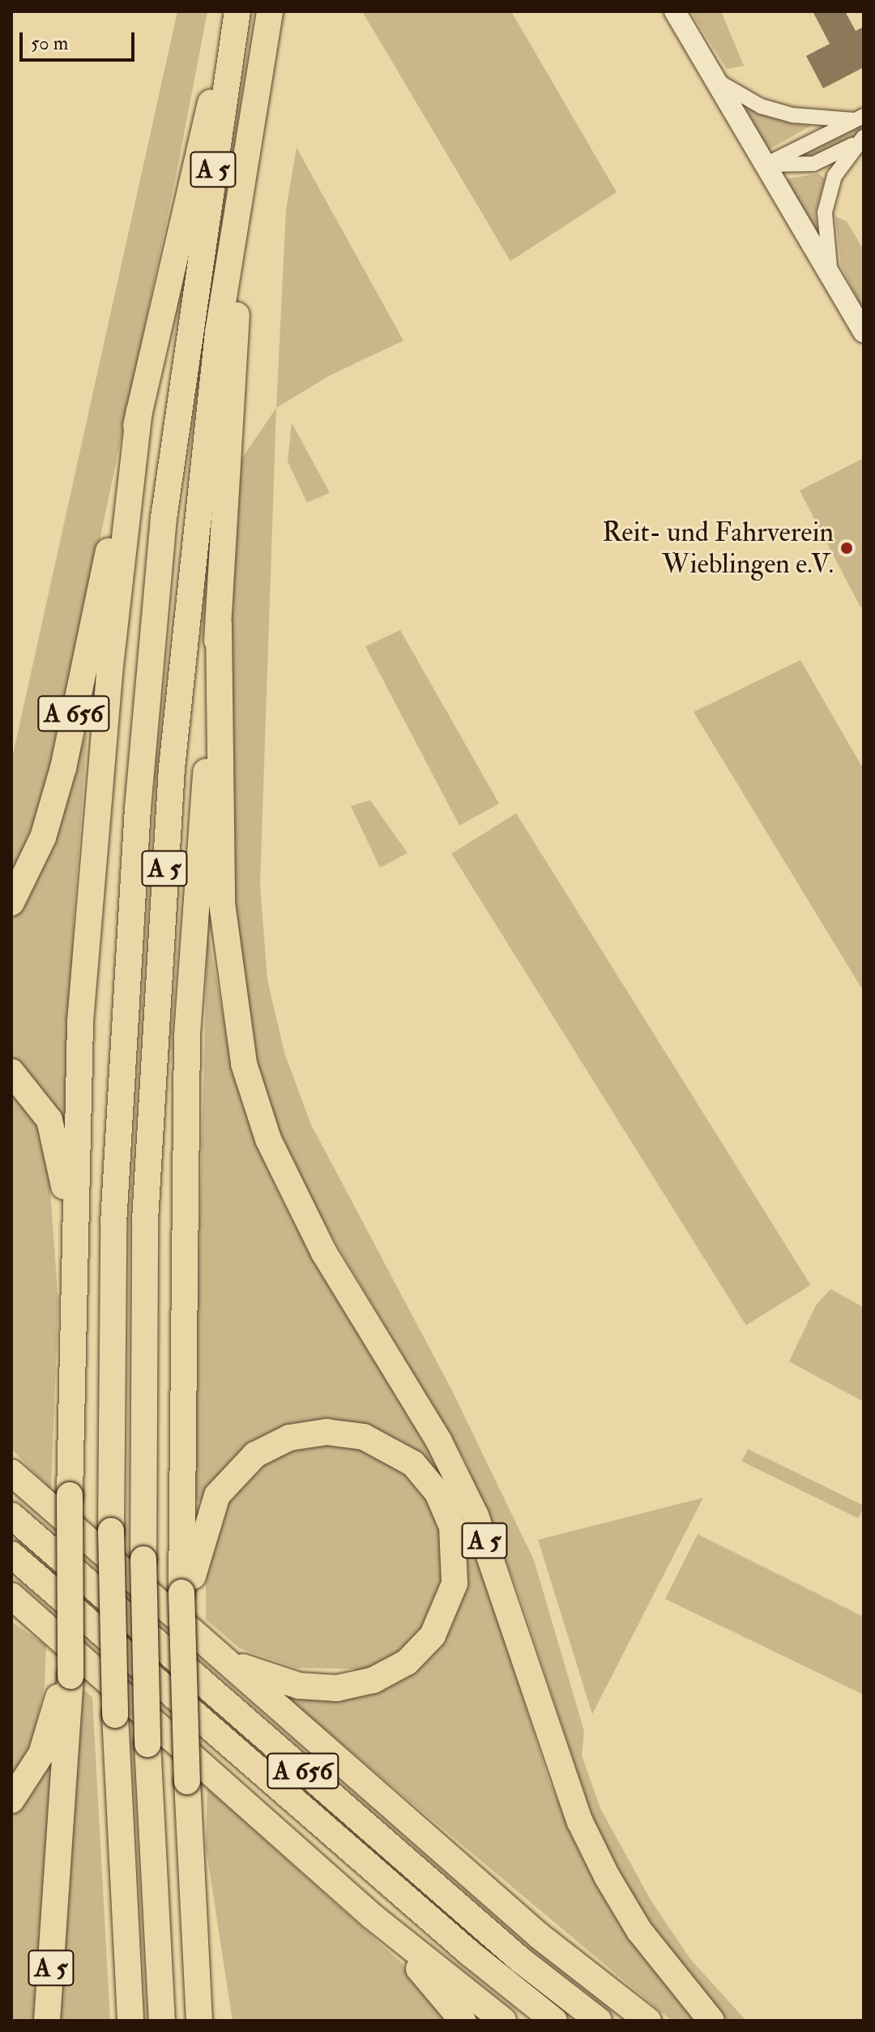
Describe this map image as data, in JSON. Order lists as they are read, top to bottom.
{
  "streets": {
    "highway": ["A 5", "A 656"]
  },
  "places": ["Reit- und Fahrverein Wieblingen e.V."],
  "scale_bar": "50 m"
}
